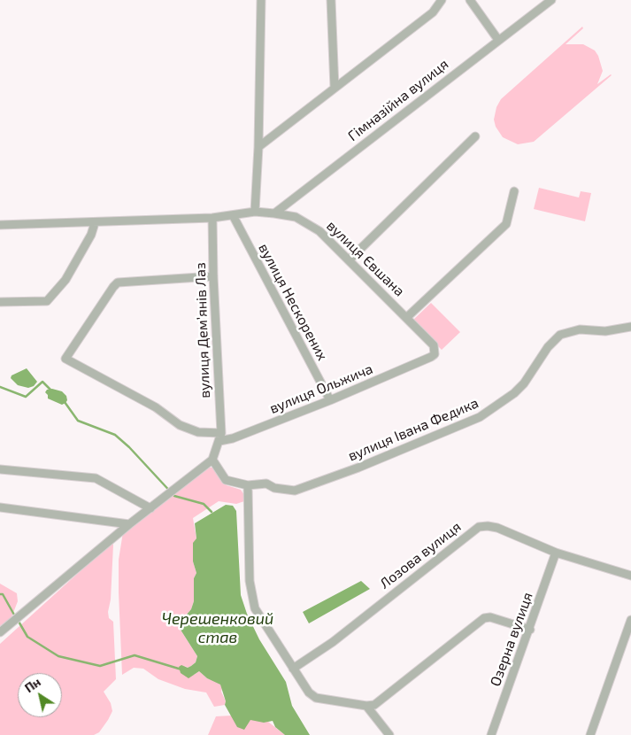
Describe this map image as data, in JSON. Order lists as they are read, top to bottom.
{
  "streets": {
    "street": [
      "Гімназійна вулиця",
      "вулиця Євшана",
      "вулиця Нескорених",
      "вулиця Демʼянів Лаз",
      "вулиця Ольжича",
      "вулиця Івана Федика",
      "Лозова вулиця",
      "Озерна вулиця"
    ]
  },
  "crossings": [
    ["Гімназійна вулиця", "вулиця Євшана"],
    ["вулиця Євшана", "вулиця Нескорених"],
    ["вулиця Євшана", "вулиця Демʼянів Лаз"],
    ["вулиця Євшана", "вулиця Ольжича"],
    ["вулиця Нескорених", "вулиця Ольжича"],
    ["вулиця Демʼянів Лаз", "вулиця Ольжича"],
    ["вулиця Демʼянів Лаз", "вулиця Івана Федика"],
    ["Лозова вулиця", "Озерна вулиця"]
  ],
  "water": ["Черешенковий став"],
  "north": "top left"
}
